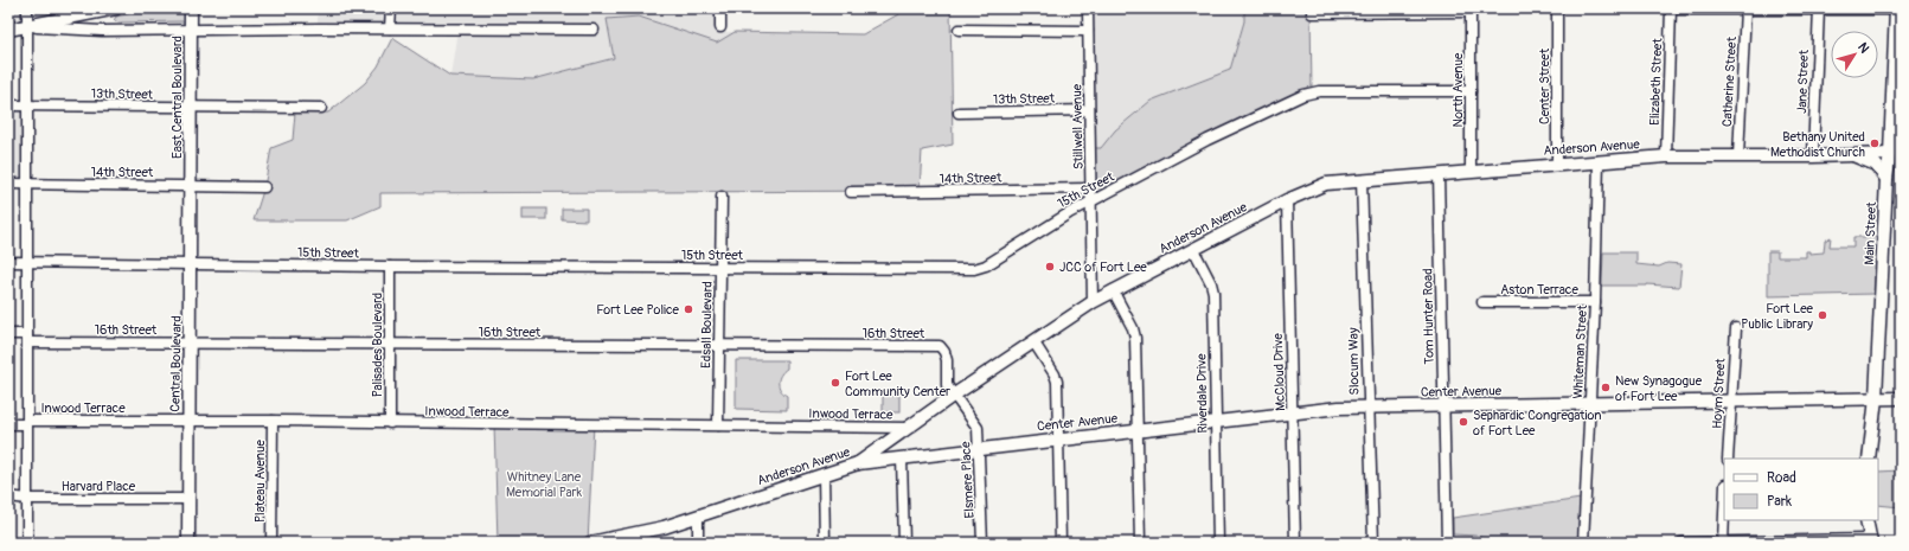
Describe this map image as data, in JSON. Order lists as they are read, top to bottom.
{
  "streets": {
    "main road": [
      "East Central Boulevard",
      "Anderson Avenue",
      "Main Street",
      "Central Boulevard",
      "Center Avenue"
    ],
    "street": [
      "Elizabeth Street",
      "Catherine Street",
      "Jane Street",
      "Center Street",
      "North Avenue",
      "13th Street",
      "Stillwell Avenue",
      "14th Street",
      "15th Street",
      "Aston Terrace",
      "Tom Hunter Road",
      "Edsall Boulevard",
      "16th Street",
      "Palisades Boulevard",
      "Whiteman Street",
      "Slocum Way",
      "McCloud Drive",
      "Riverdale Drive",
      "Hoym Street",
      "Inwood Terrace",
      "Elsmere Place",
      "Plateau Avenue",
      "Harvard Place"
    ]
  },
  "crossings": [
    ["Elizabeth Street", "Anderson Avenue"],
    ["Catherine Street", "Anderson Avenue"],
    ["Jane Street", "Anderson Avenue"],
    ["Center Street", "Anderson Avenue"],
    ["North Avenue", "Anderson Avenue"],
    ["North Avenue", "15th Street"],
    ["13th Street", "East Central Boulevard"],
    ["13th Street", "Stillwell Avenue"],
    ["East Central Boulevard", "14th Street"],
    ["East Central Boulevard", "Central Boulevard"],
    ["Stillwell Avenue", "Anderson Avenue"],
    ["Stillwell Avenue", "14th Street"],
    ["Stillwell Avenue", "15th Street"],
    ["Anderson Avenue", "Main Street"],
    ["Anderson Avenue", "Tom Hunter Road"],
    ["Anderson Avenue", "16th Street"],
    ["Anderson Avenue", "Whiteman Street"],
    ["Anderson Avenue", "Slocum Way"],
    ["Anderson Avenue", "McCloud Drive"],
    ["Anderson Avenue", "Center Avenue"],
    ["Anderson Avenue", "Riverdale Drive"],
    ["Anderson Avenue", "Inwood Terrace"],
    ["Anderson Avenue", "Elsmere Place"],
    ["14th Street", "Central Boulevard"],
    ["15th Street", "Edsall Boulevard"],
    ["15th Street", "Palisades Boulevard"],
    ["15th Street", "Central Boulevard"],
    ["Main Street", "Center Avenue"],
    ["Aston Terrace", "Whiteman Street"],
    ["Tom Hunter Road", "Center Avenue"],
    ["Edsall Boulevard", "16th Street"],
    ["Edsall Boulevard", "Inwood Terrace"],
    ["16th Street", "Palisades Boulevard"],
    ["16th Street", "Central Boulevard"],
    ["16th Street", "Elsmere Place"],
    ["Palisades Boulevard", "Inwood Terrace"],
    ["Whiteman Street", "Center Avenue"],
    ["Slocum Way", "Center Avenue"],
    ["Central Boulevard", "Inwood Terrace"],
    ["Central Boulevard", "Harvard Place"],
    ["McCloud Drive", "Center Avenue"],
    ["Center Avenue", "Riverdale Drive"],
    ["Center Avenue", "Hoym Street"],
    ["Center Avenue", "Elsmere Place"],
    ["Inwood Terrace", "Plateau Avenue"]
  ],
  "parks": ["Whitney Lane Memorial Park"],
  "places": [
    "Bethany United Methodist Church",
    "JCC of Fort Lee",
    "Fort Lee Police",
    "Fort Lee Public Library",
    "Fort Lee Community Center",
    "New Synagogue of Fort Lee",
    "Sephardic Congregation of Fort Lee"
  ],
  "legend": ["Road", "Park"],
  "north": "top right"
}
